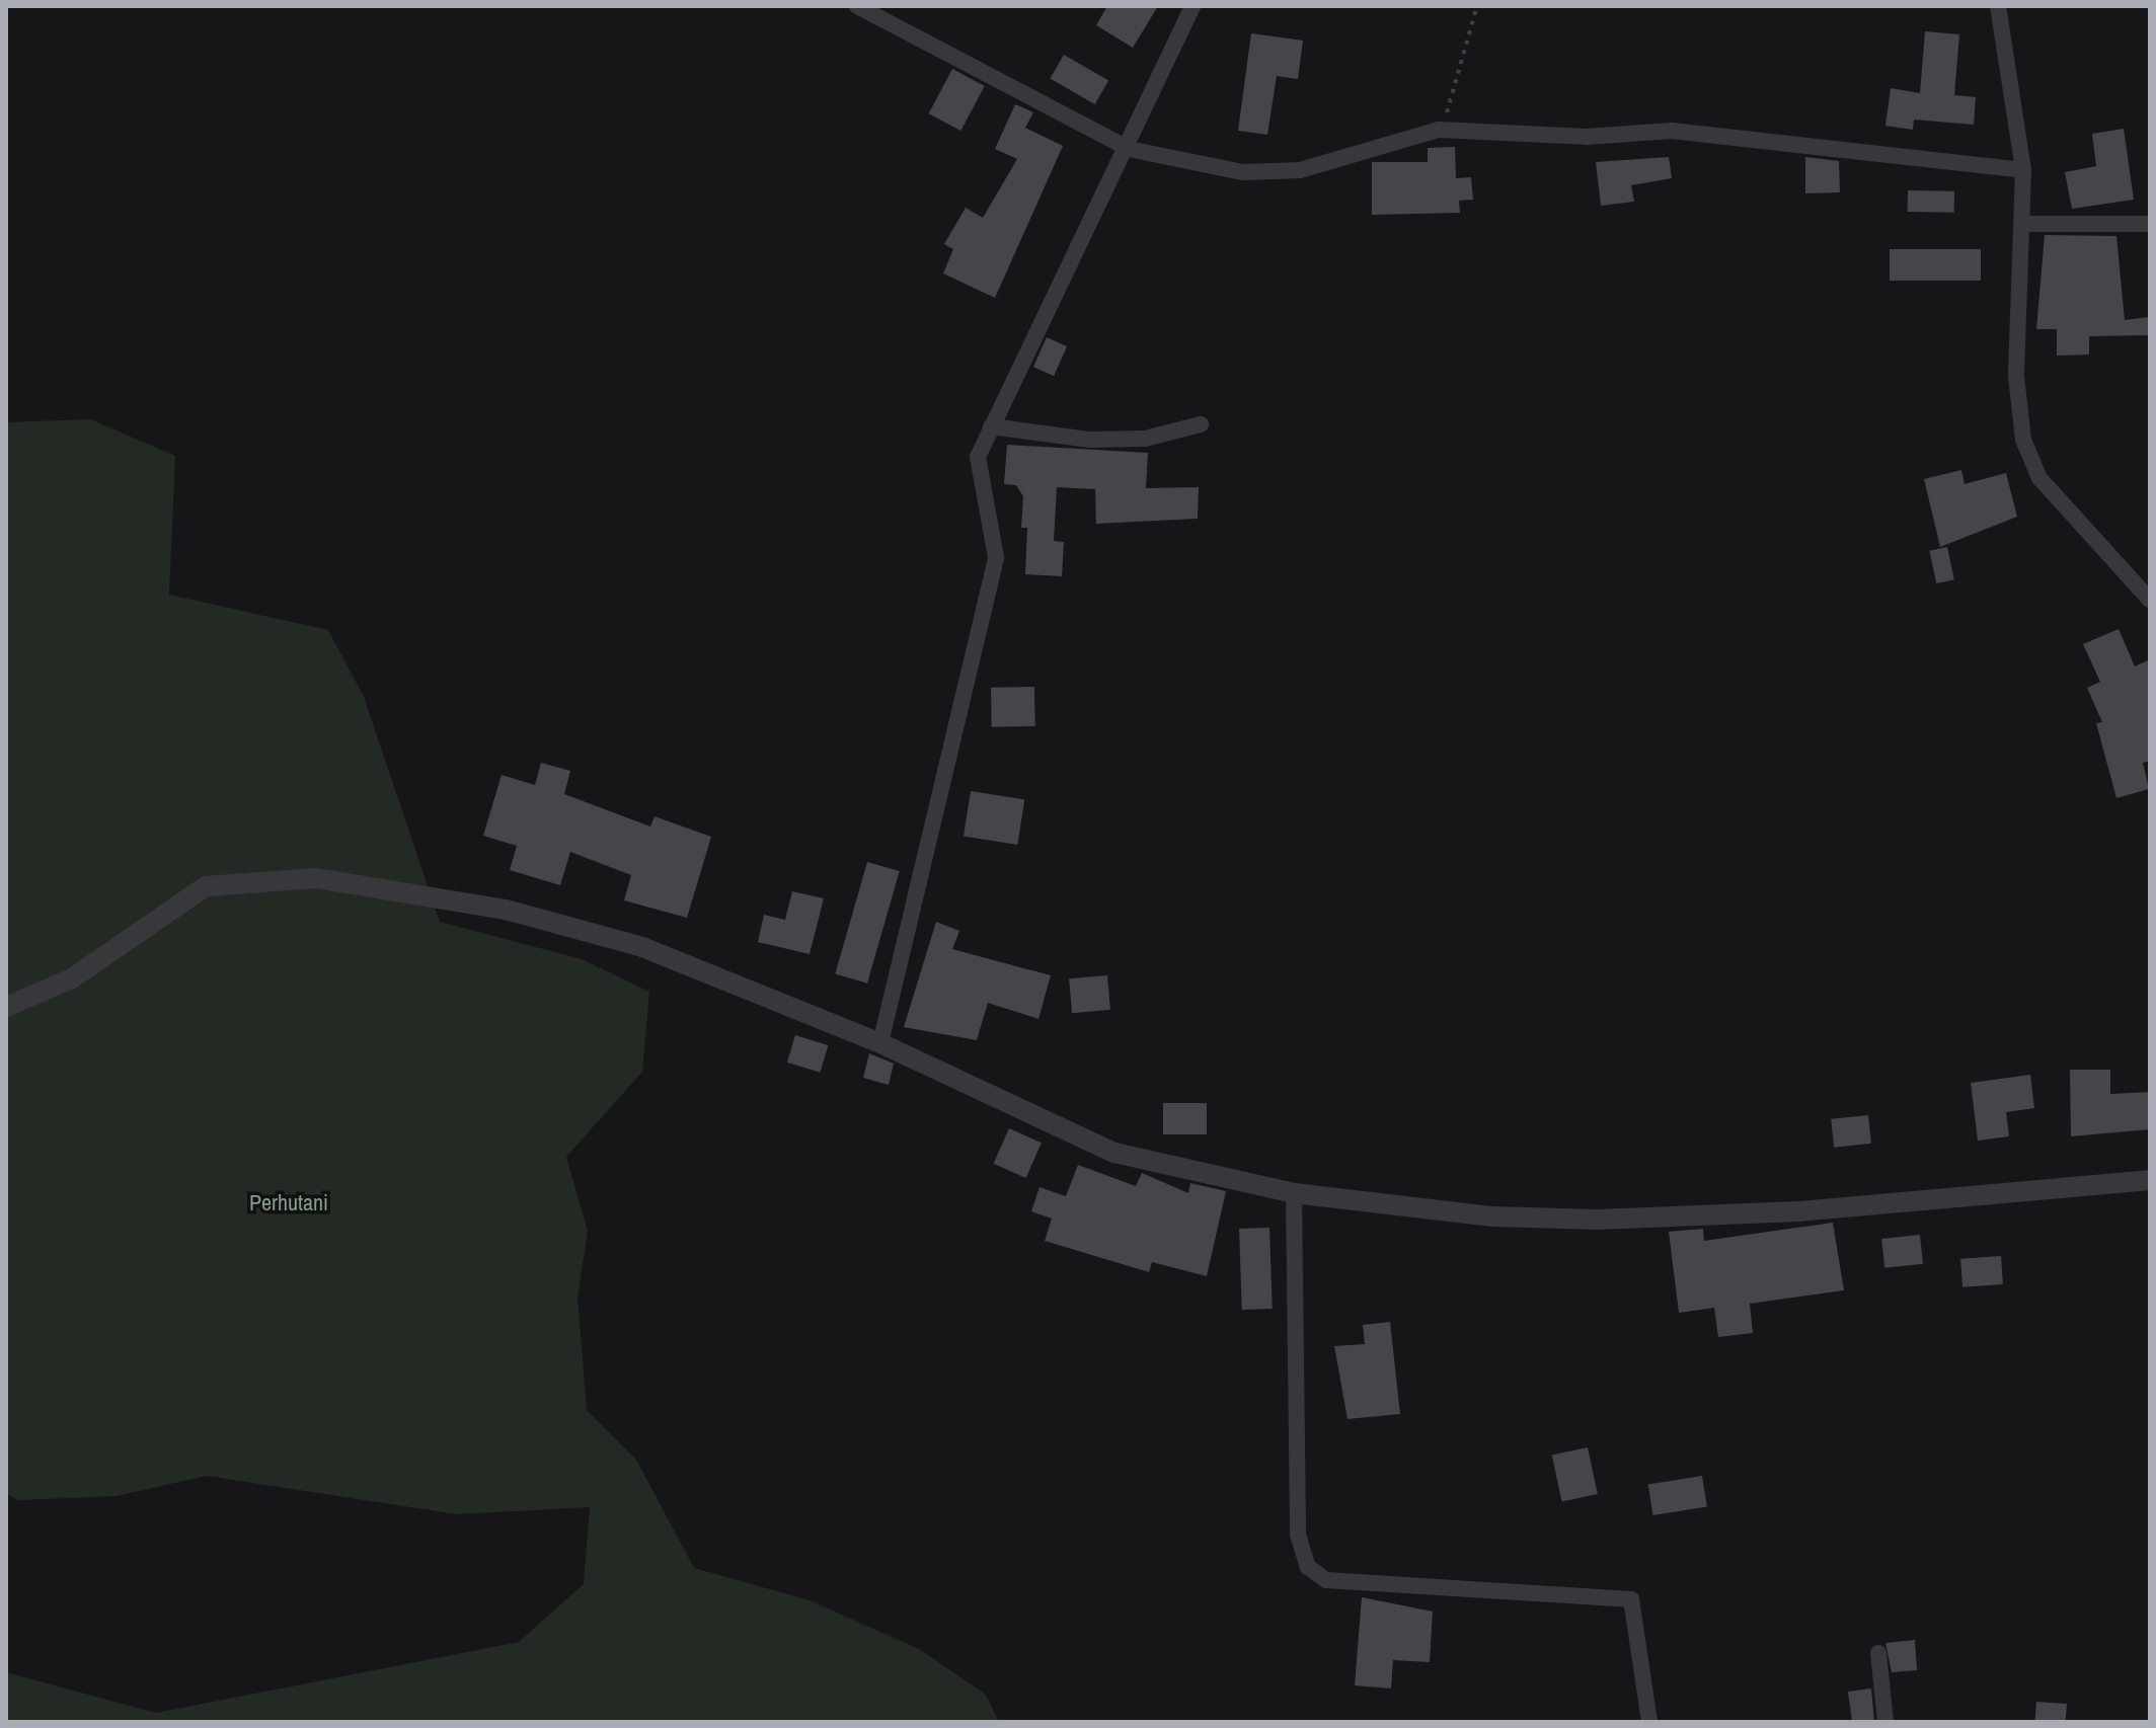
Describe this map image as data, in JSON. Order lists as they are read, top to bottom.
{
  "parks": ["Perhutani"]
}
